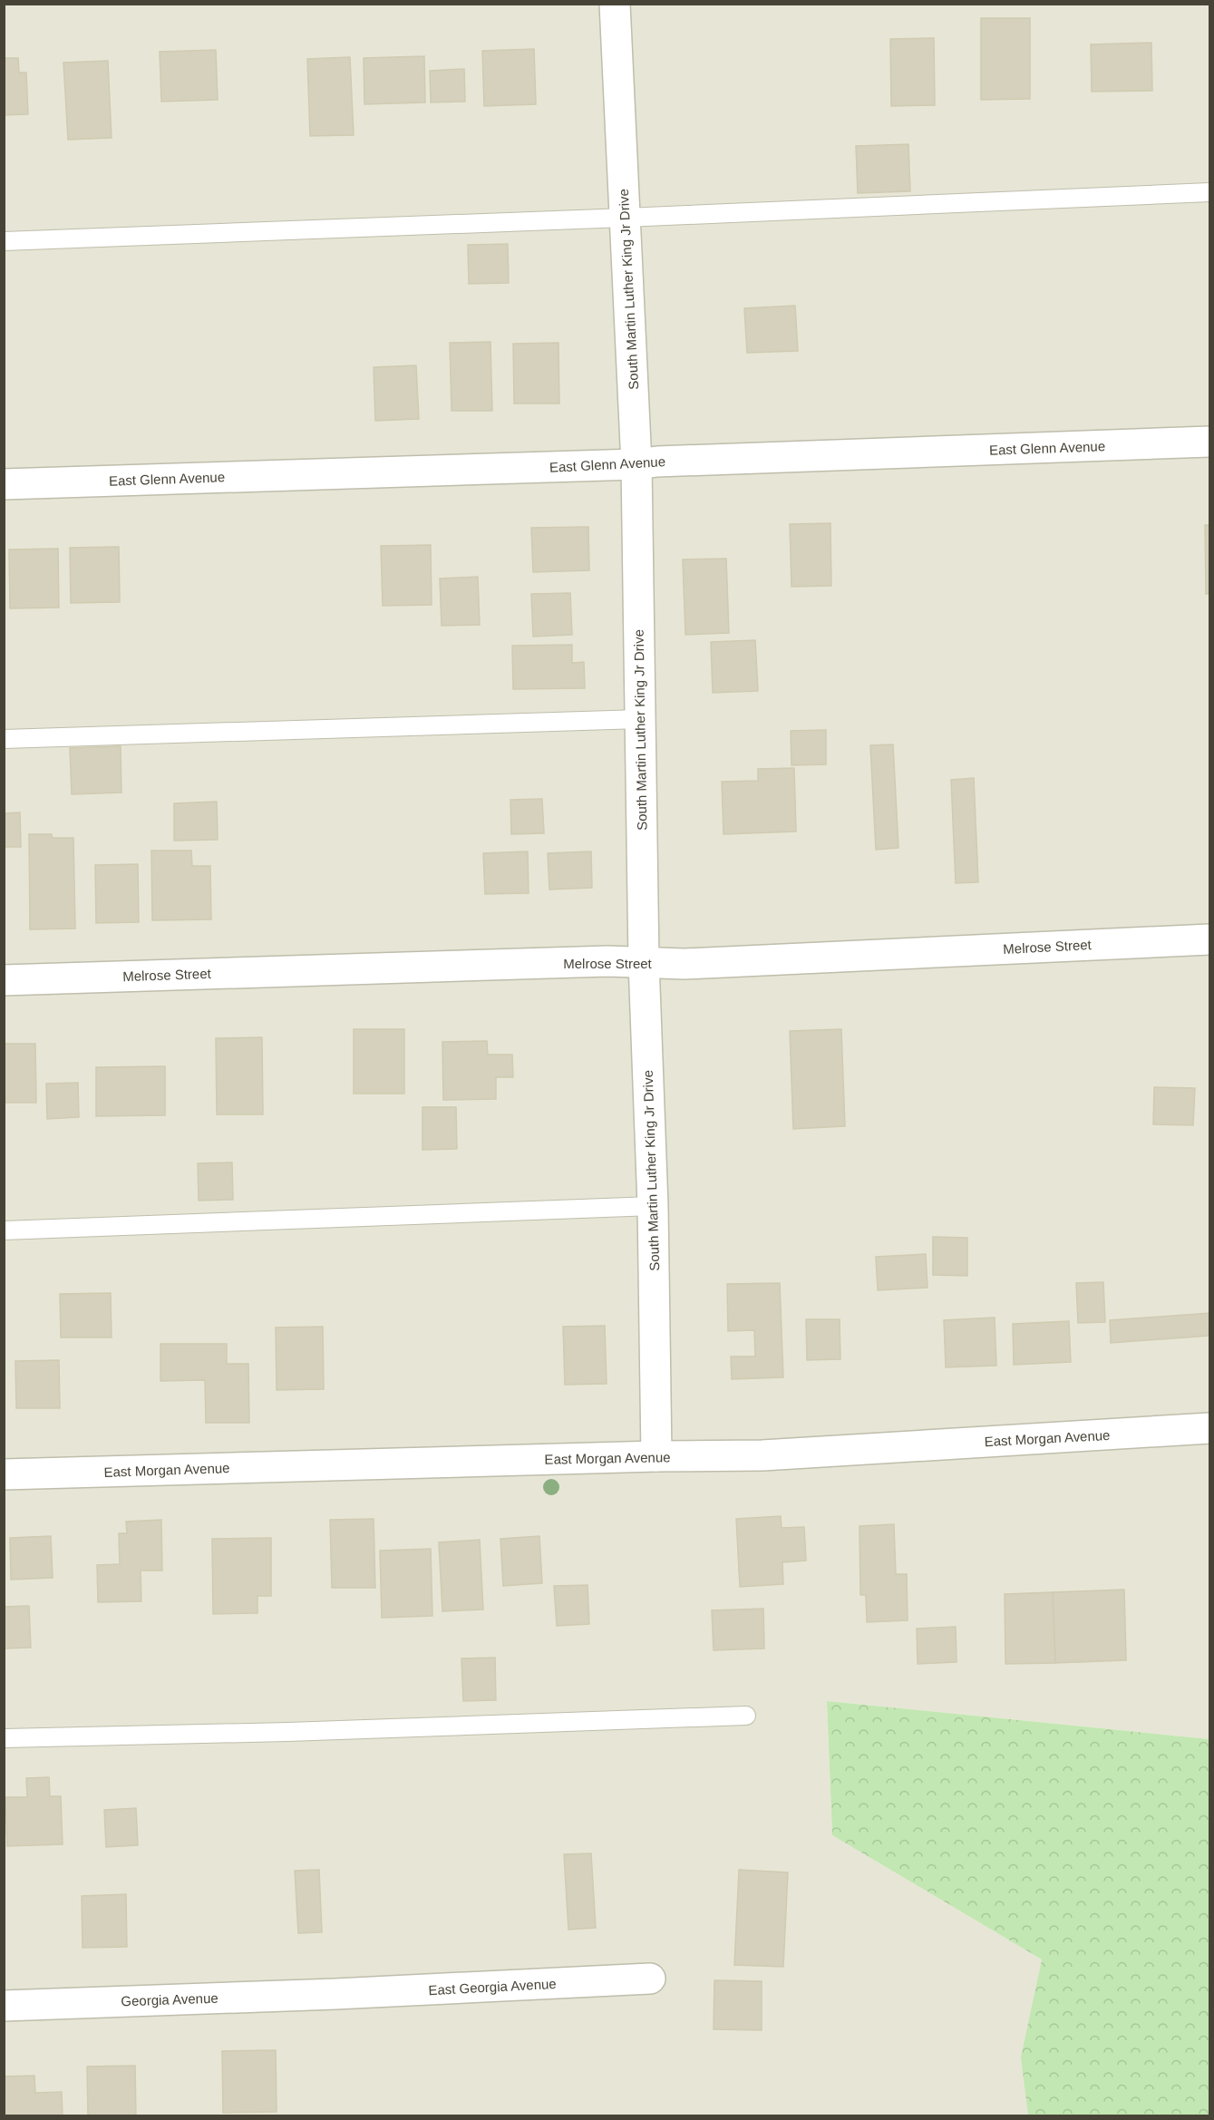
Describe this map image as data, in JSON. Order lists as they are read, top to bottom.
{
  "streets": {
    "street": [
      "South Martin Luther King Jr Drive",
      "East Glenn Avenue",
      "Melrose Street",
      "East Morgan Avenue",
      "East Georgia Avenue",
      "Georgia Avenue"
    ]
  },
  "crossings": [
    ["South Martin Luther King Jr Drive", "East Glenn Avenue"],
    ["South Martin Luther King Jr Drive", "Melrose Street"],
    ["South Martin Luther King Jr Drive", "East Morgan Avenue"],
    ["East Georgia Avenue", "Georgia Avenue"]
  ]
}
